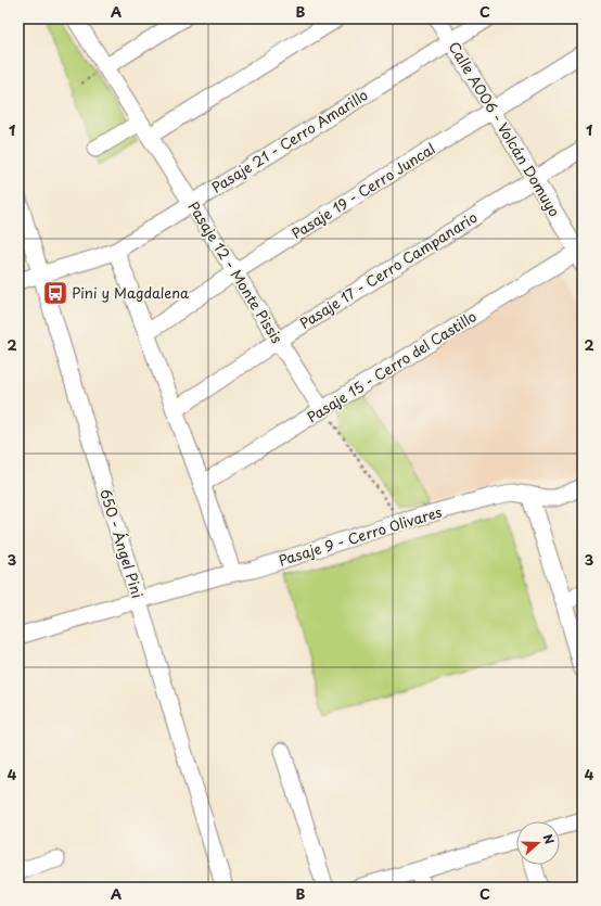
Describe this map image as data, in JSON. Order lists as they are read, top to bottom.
{
  "streets": {
    "street": [
      "Calle A006 - Volcán Domuyo",
      "Pasaje 21 - Cerro Amarillo",
      "Pasaje 19 - Cerro Juncal",
      "Pasaje 17 - Cerro Campanario",
      "Pasaje 12 - Monte Pissis",
      "Pasaje 15 - Cerro del Castillo",
      "Pasaje 9 - Cerro Olivares",
      "650 - Ángel Pini"
    ]
  },
  "crossings": [
    ["Calle A006 - Volcán Domuyo", "Pasaje 21 - Cerro Amarillo"],
    ["Calle A006 - Volcán Domuyo", "Pasaje 19 - Cerro Juncal"],
    ["Calle A006 - Volcán Domuyo", "Pasaje 17 - Cerro Campanario"],
    ["Calle A006 - Volcán Domuyo", "Pasaje 15 - Cerro del Castillo"],
    ["Pasaje 21 - Cerro Amarillo", "Pasaje 12 - Monte Pissis"],
    ["Pasaje 21 - Cerro Amarillo", "650 - Ángel Pini"],
    ["Pasaje 19 - Cerro Juncal", "Pasaje 12 - Monte Pissis"],
    ["Pasaje 17 - Cerro Campanario", "Pasaje 12 - Monte Pissis"],
    ["Pasaje 12 - Monte Pissis", "Pasaje 15 - Cerro del Castillo"],
    ["Pasaje 9 - Cerro Olivares", "650 - Ángel Pini"]
  ],
  "places": {
    "bus stop": ["Pini y Magdalena"]
  },
  "north": "right",
  "grid": {
    "columns": ["A", "B", "C"],
    "rows": [
      "1",
      "2",
      "3",
      "4"
    ]
  }
}
